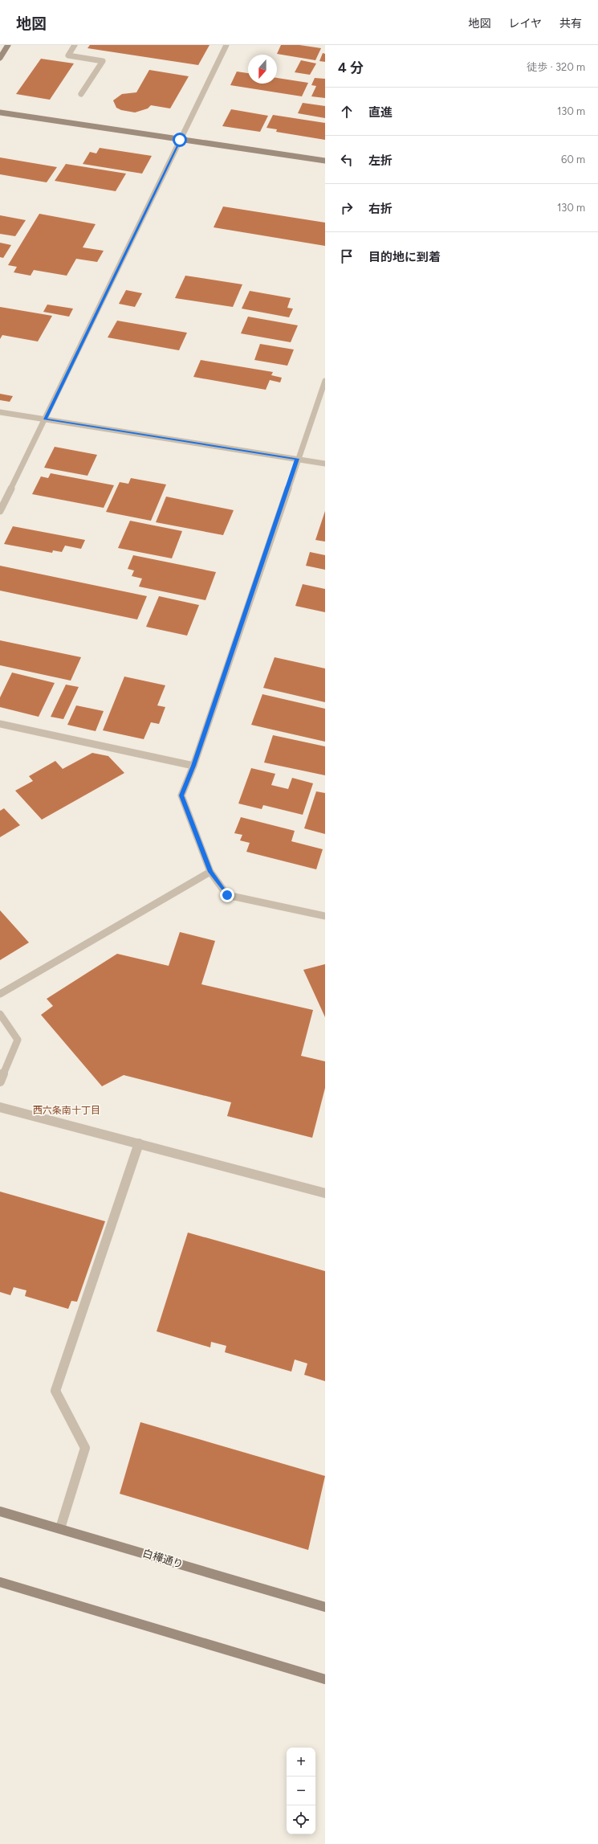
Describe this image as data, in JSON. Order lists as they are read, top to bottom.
{
  "streets": {
    "street": ["白樺通り"]
  },
  "districts": ["西六条南十丁目"],
  "north": "bottom",
  "page": {
    "header": "地図",
    "nav": ["地図", "レイヤ", "共有"],
    "heading": ["4 分", "徒歩 · 320 m"],
    "list": [
      ["直進", "130 m"],
      ["左折", "60 m"],
      ["右折", "130 m"],
      "目的地に到着"
    ],
    "map_buttons": ["+", "−"]
  }
}
